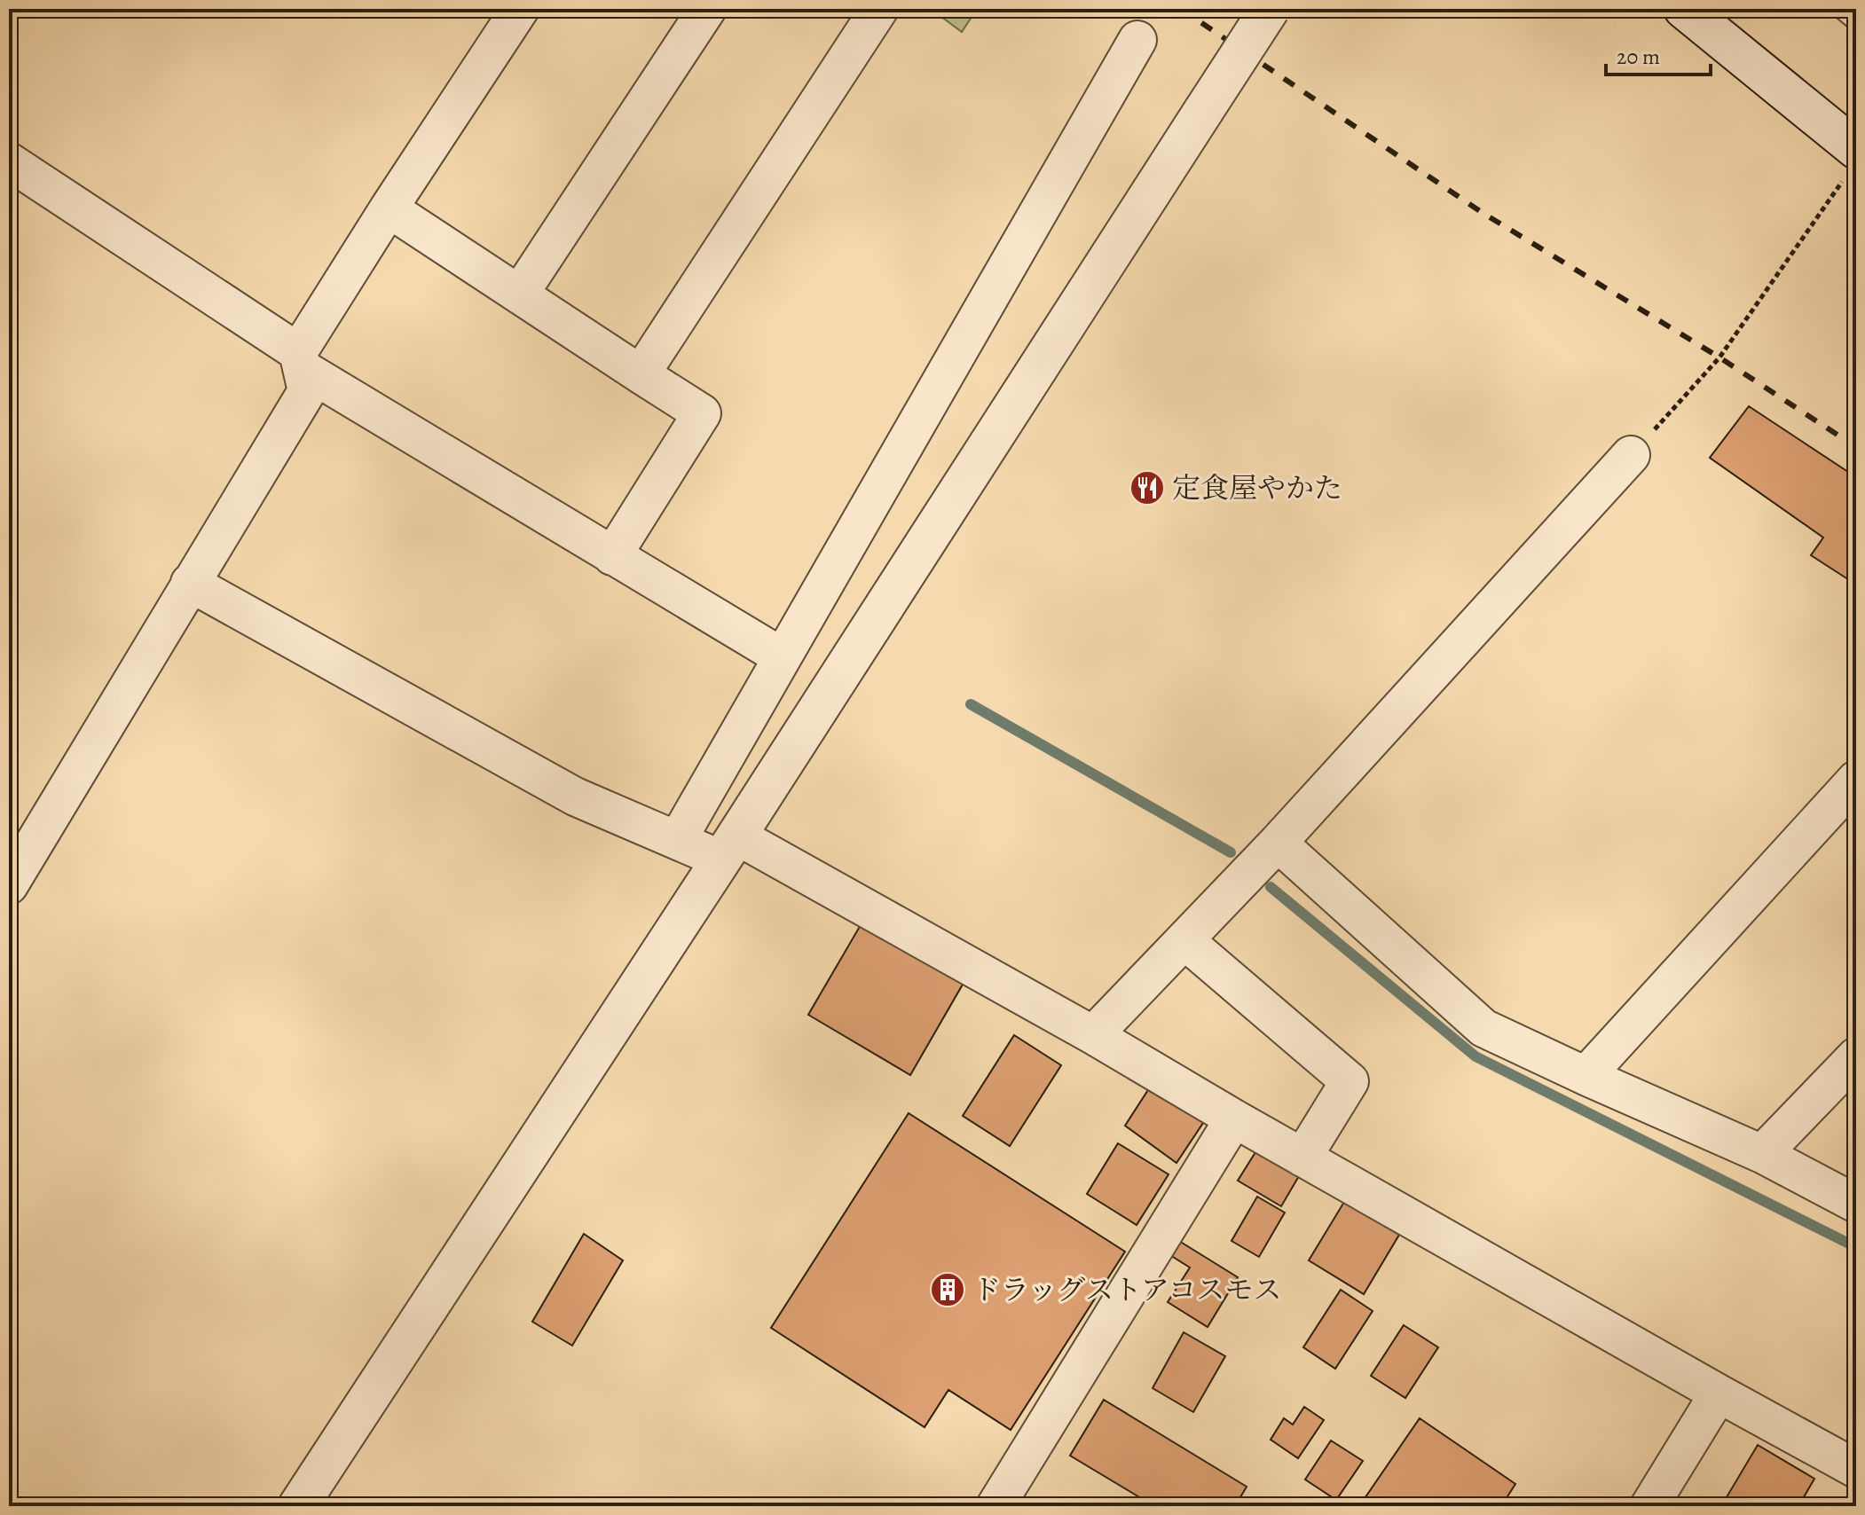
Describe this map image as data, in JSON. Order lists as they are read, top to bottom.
{
  "places": {
    "restaurant": ["定食屋やかた"],
    "building": ["ドラッグストアコスモス"]
  },
  "scale_bar": "20 m"
}
